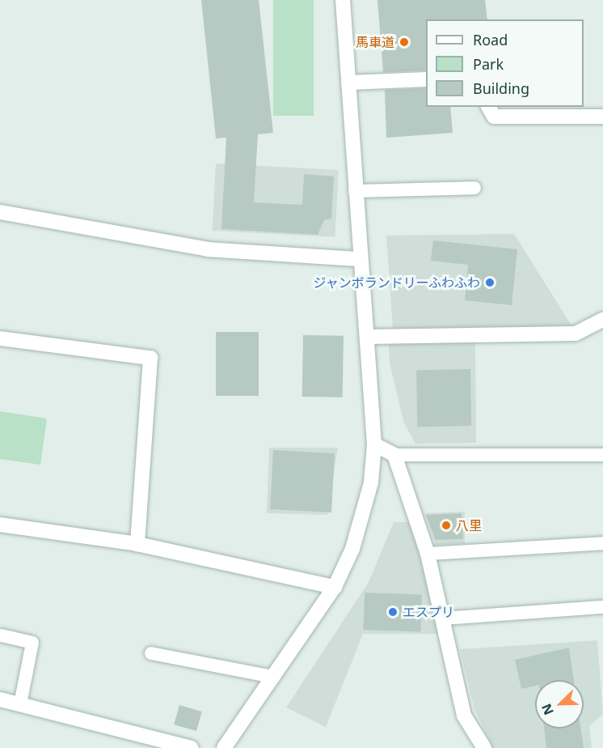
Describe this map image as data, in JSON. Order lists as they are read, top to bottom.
{
  "places": [
    "馬車道",
    "ジャンボランドリーふわふわ",
    "八里",
    "エスプリ"
  ],
  "legend": ["Road", "Park", "Building"],
  "north": "bottom left"
}
